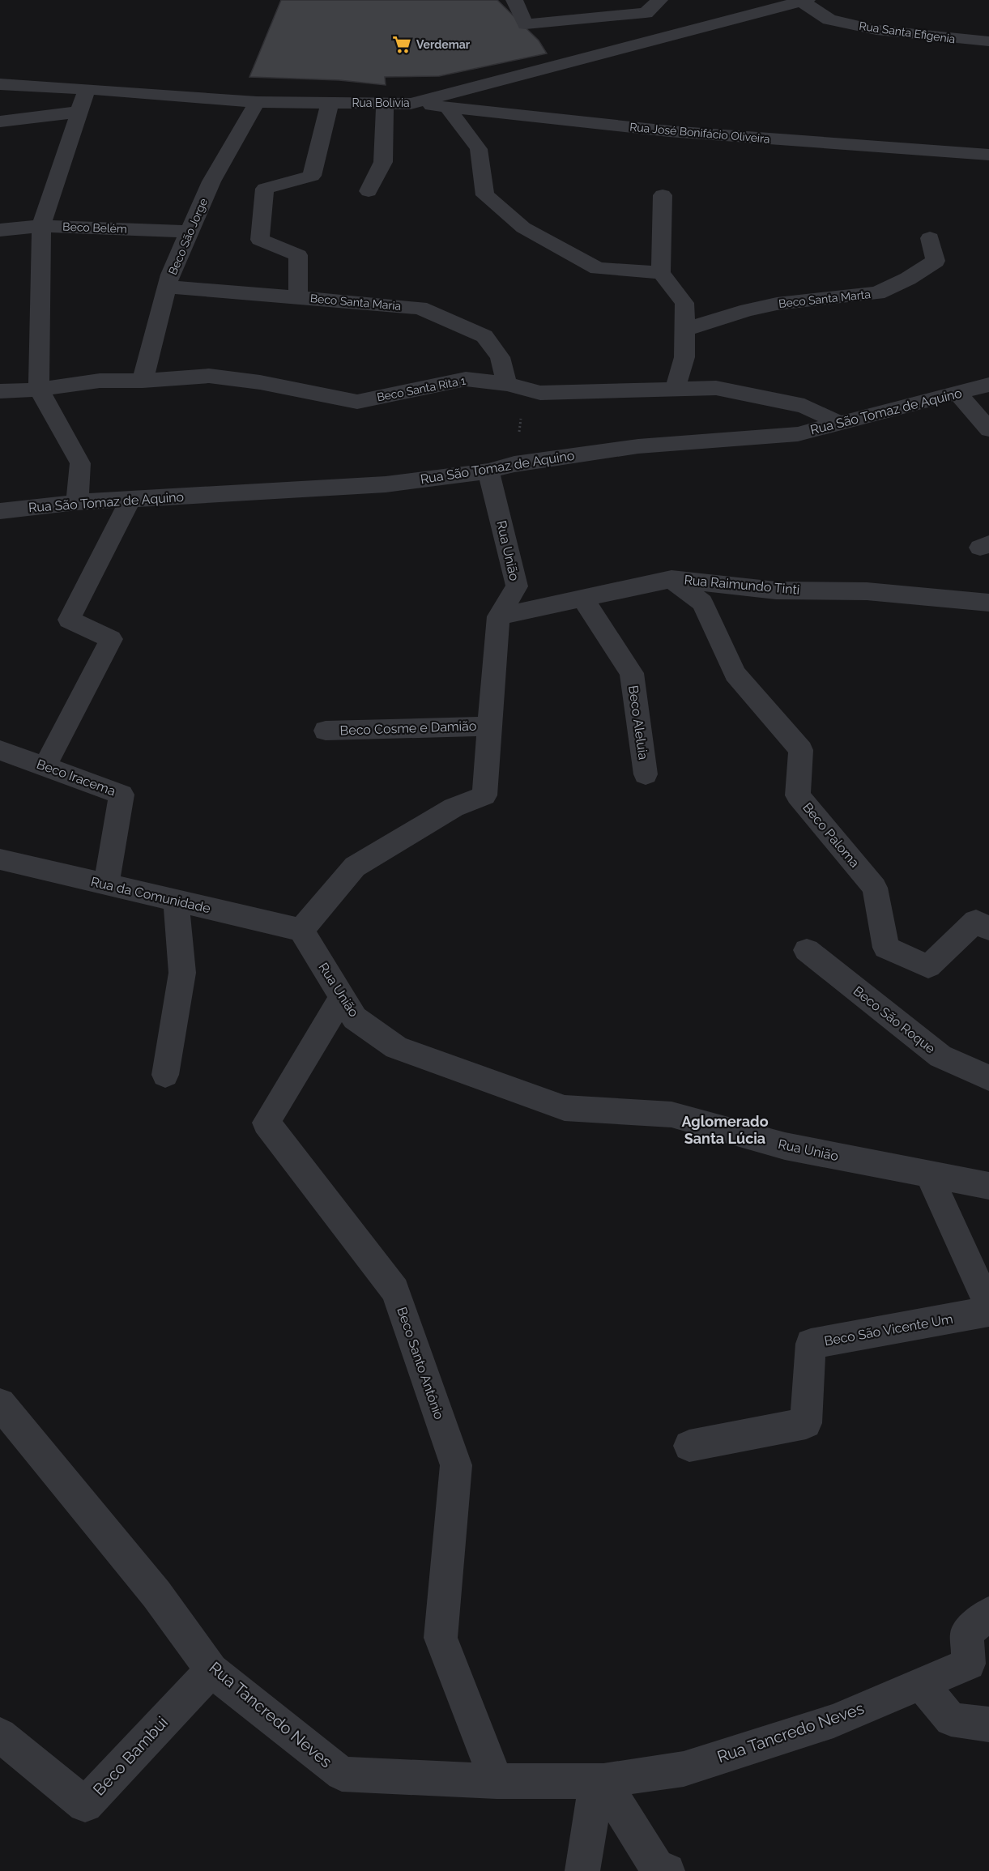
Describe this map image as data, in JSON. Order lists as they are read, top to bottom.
{
  "streets": {
    "street": [
      "Rua Santa Efigenia",
      "Rua Bolívia",
      "Rua José Bonifácio Oliveira",
      "Beco Belém",
      "Beco São Jorge",
      "Beco Santa Marta",
      "Beco Santa Maria",
      "Beco Santa Rita 1",
      "Rua São Tomaz de Aquino",
      "Rua União",
      "Rua Raimundo Tinti",
      "Beco Aleluia",
      "Beco Cosme e Damião",
      "Beco Iracema",
      "Beco Paloma",
      "Rua da Comunidade",
      "Beco São Roque",
      "Beco São Vicente Um",
      "Beco Santo Antônio",
      "Rua Tancredo Neves",
      "Beco Bambui"
    ]
  },
  "crossings": [
    ["Rua Santa Efigenia", "Rua Bolívia"],
    ["Rua Bolívia", "Rua José Bonifácio Oliveira"],
    ["Rua Bolívia", "Beco São Jorge"],
    ["Beco Belém", "Beco São Jorge"],
    ["Beco São Jorge", "Beco Santa Maria"],
    ["Beco São Jorge", "Beco Santa Rita 1"],
    ["Beco Santa Maria", "Beco Santa Rita 1"],
    ["Beco Santa Rita 1", "Rua São Tomaz de Aquino"],
    ["Rua São Tomaz de Aquino", "Rua União"],
    ["Rua União", "Rua Raimundo Tinti"],
    ["Rua União", "Beco Cosme e Damião"],
    ["Rua União", "Rua da Comunidade"],
    ["Rua União", "Beco Santo Antônio"],
    ["Rua Raimundo Tinti", "Beco Aleluia"],
    ["Rua Raimundo Tinti", "Beco Paloma"],
    ["Beco Iracema", "Rua da Comunidade"],
    ["Beco Santo Antônio", "Rua Tancredo Neves"],
    ["Rua Tancredo Neves", "Beco Bambui"]
  ],
  "districts": ["Aglomerado Santa Lúcia"],
  "places": {
    "supermarket": ["Verdemar"]
  }
}
